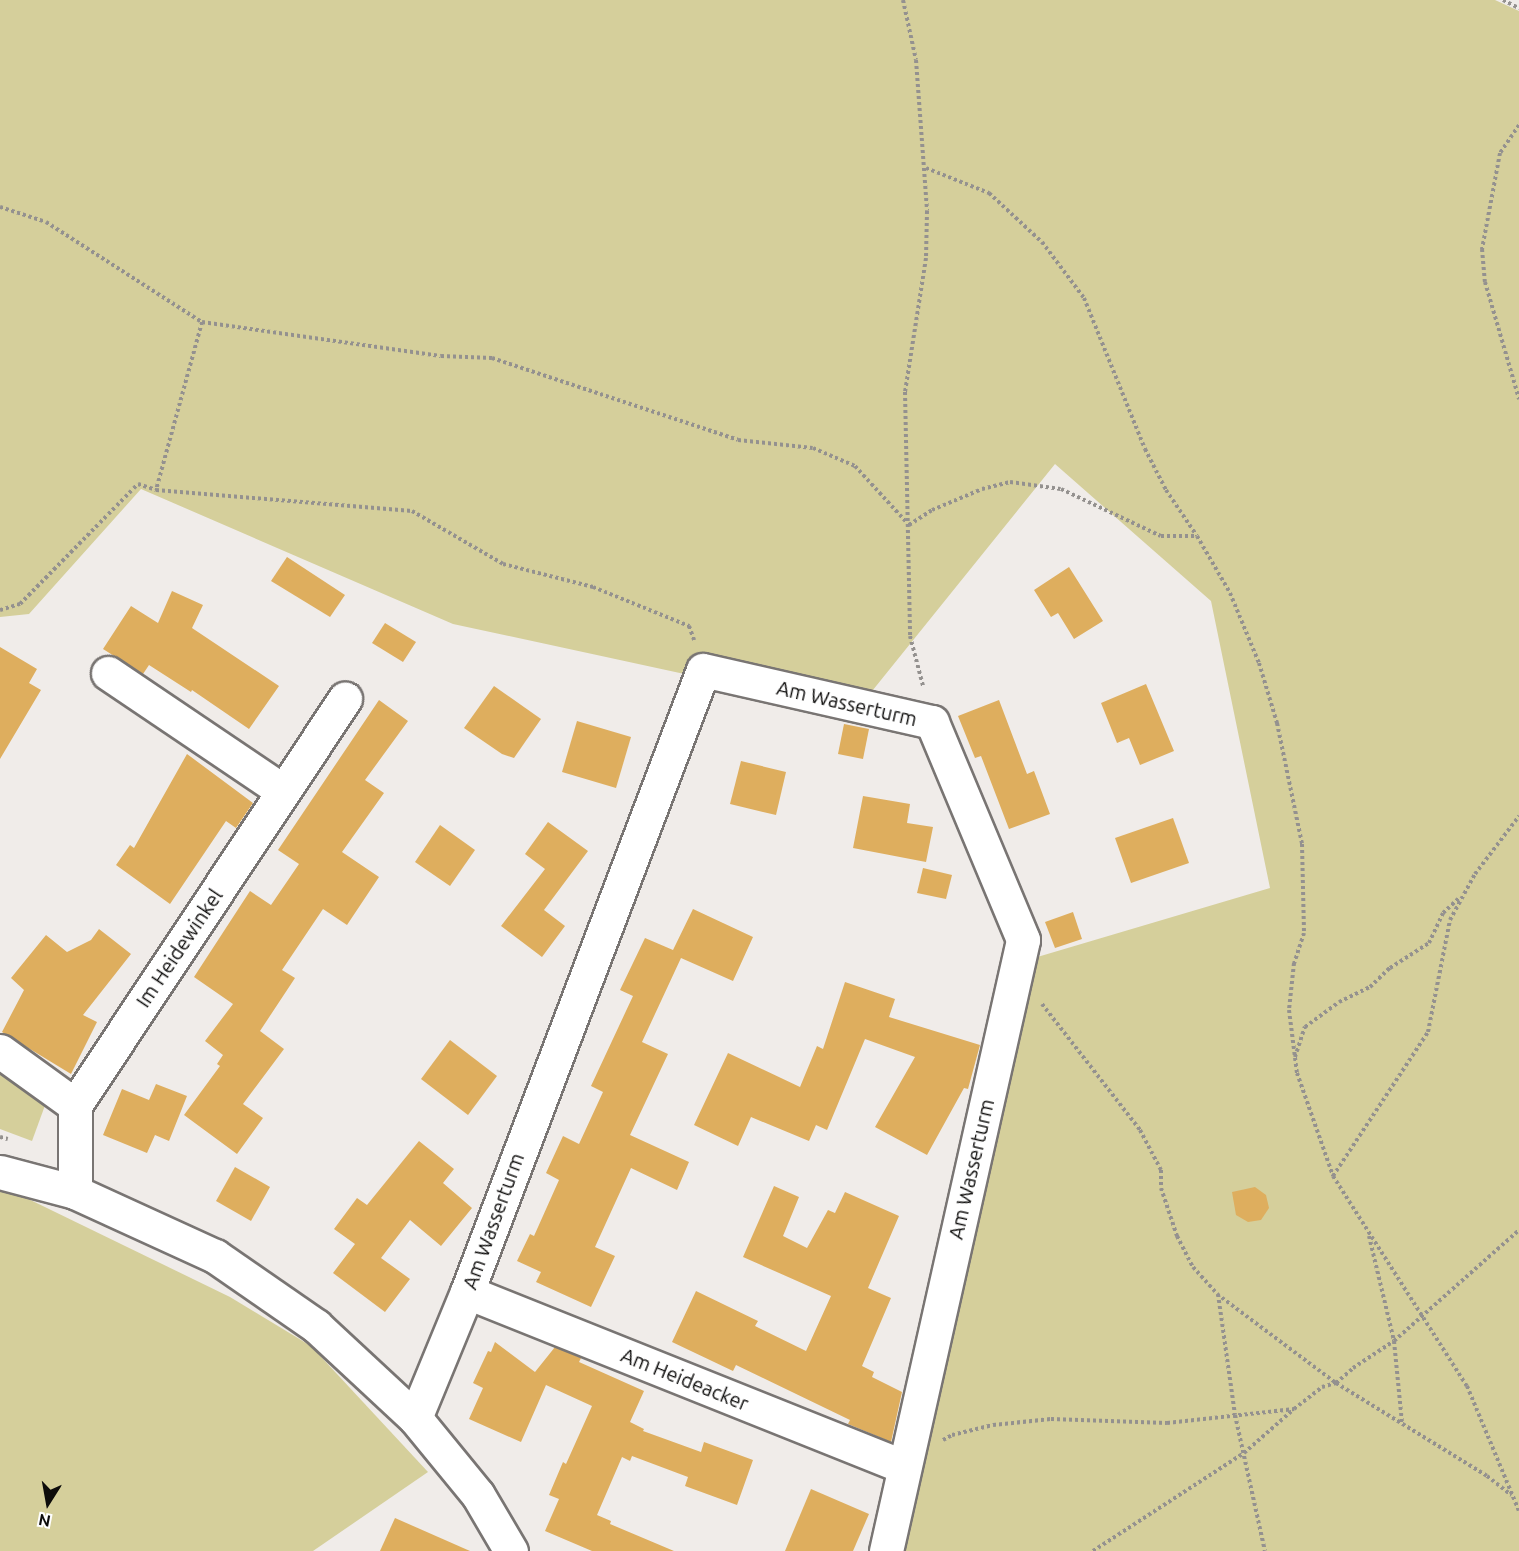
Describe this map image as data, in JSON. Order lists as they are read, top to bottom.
{
  "streets": {
    "street": ["Am Wasserturm", "Im Heidewinkel", "Am Heideacker"]
  },
  "crossings": [
    ["Am Wasserturm", "Am Heideacker"]
  ],
  "north": "bottom"
}
